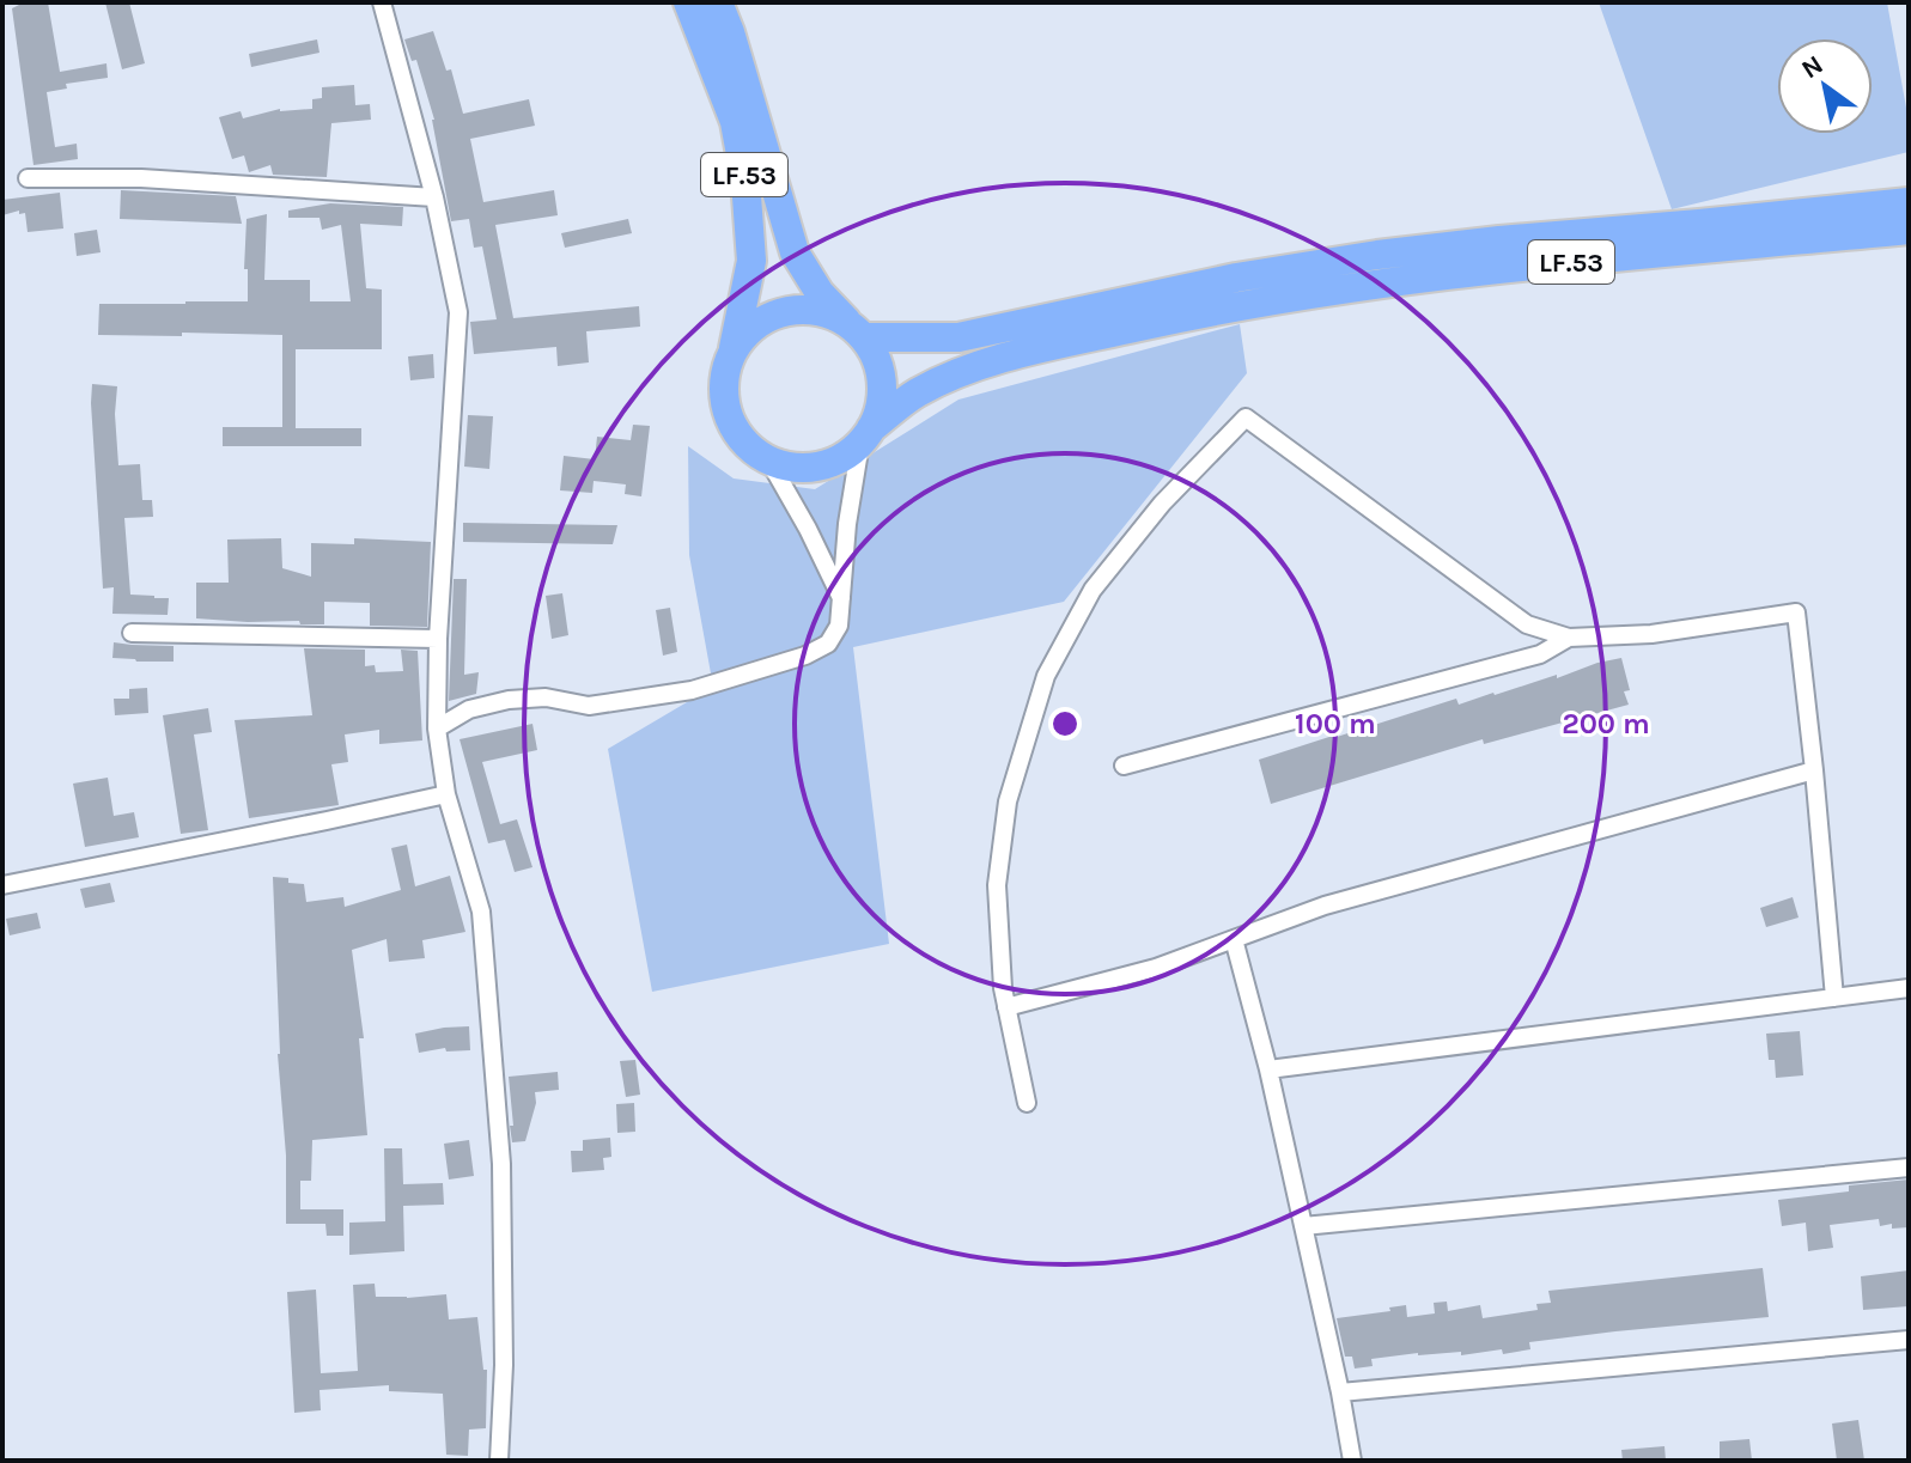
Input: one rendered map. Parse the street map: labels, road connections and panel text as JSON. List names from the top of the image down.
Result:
{
  "streets": {
    "highway": ["LF.53"]
  },
  "north": "top left",
  "rings": ["100 m", "200 m"]
}
